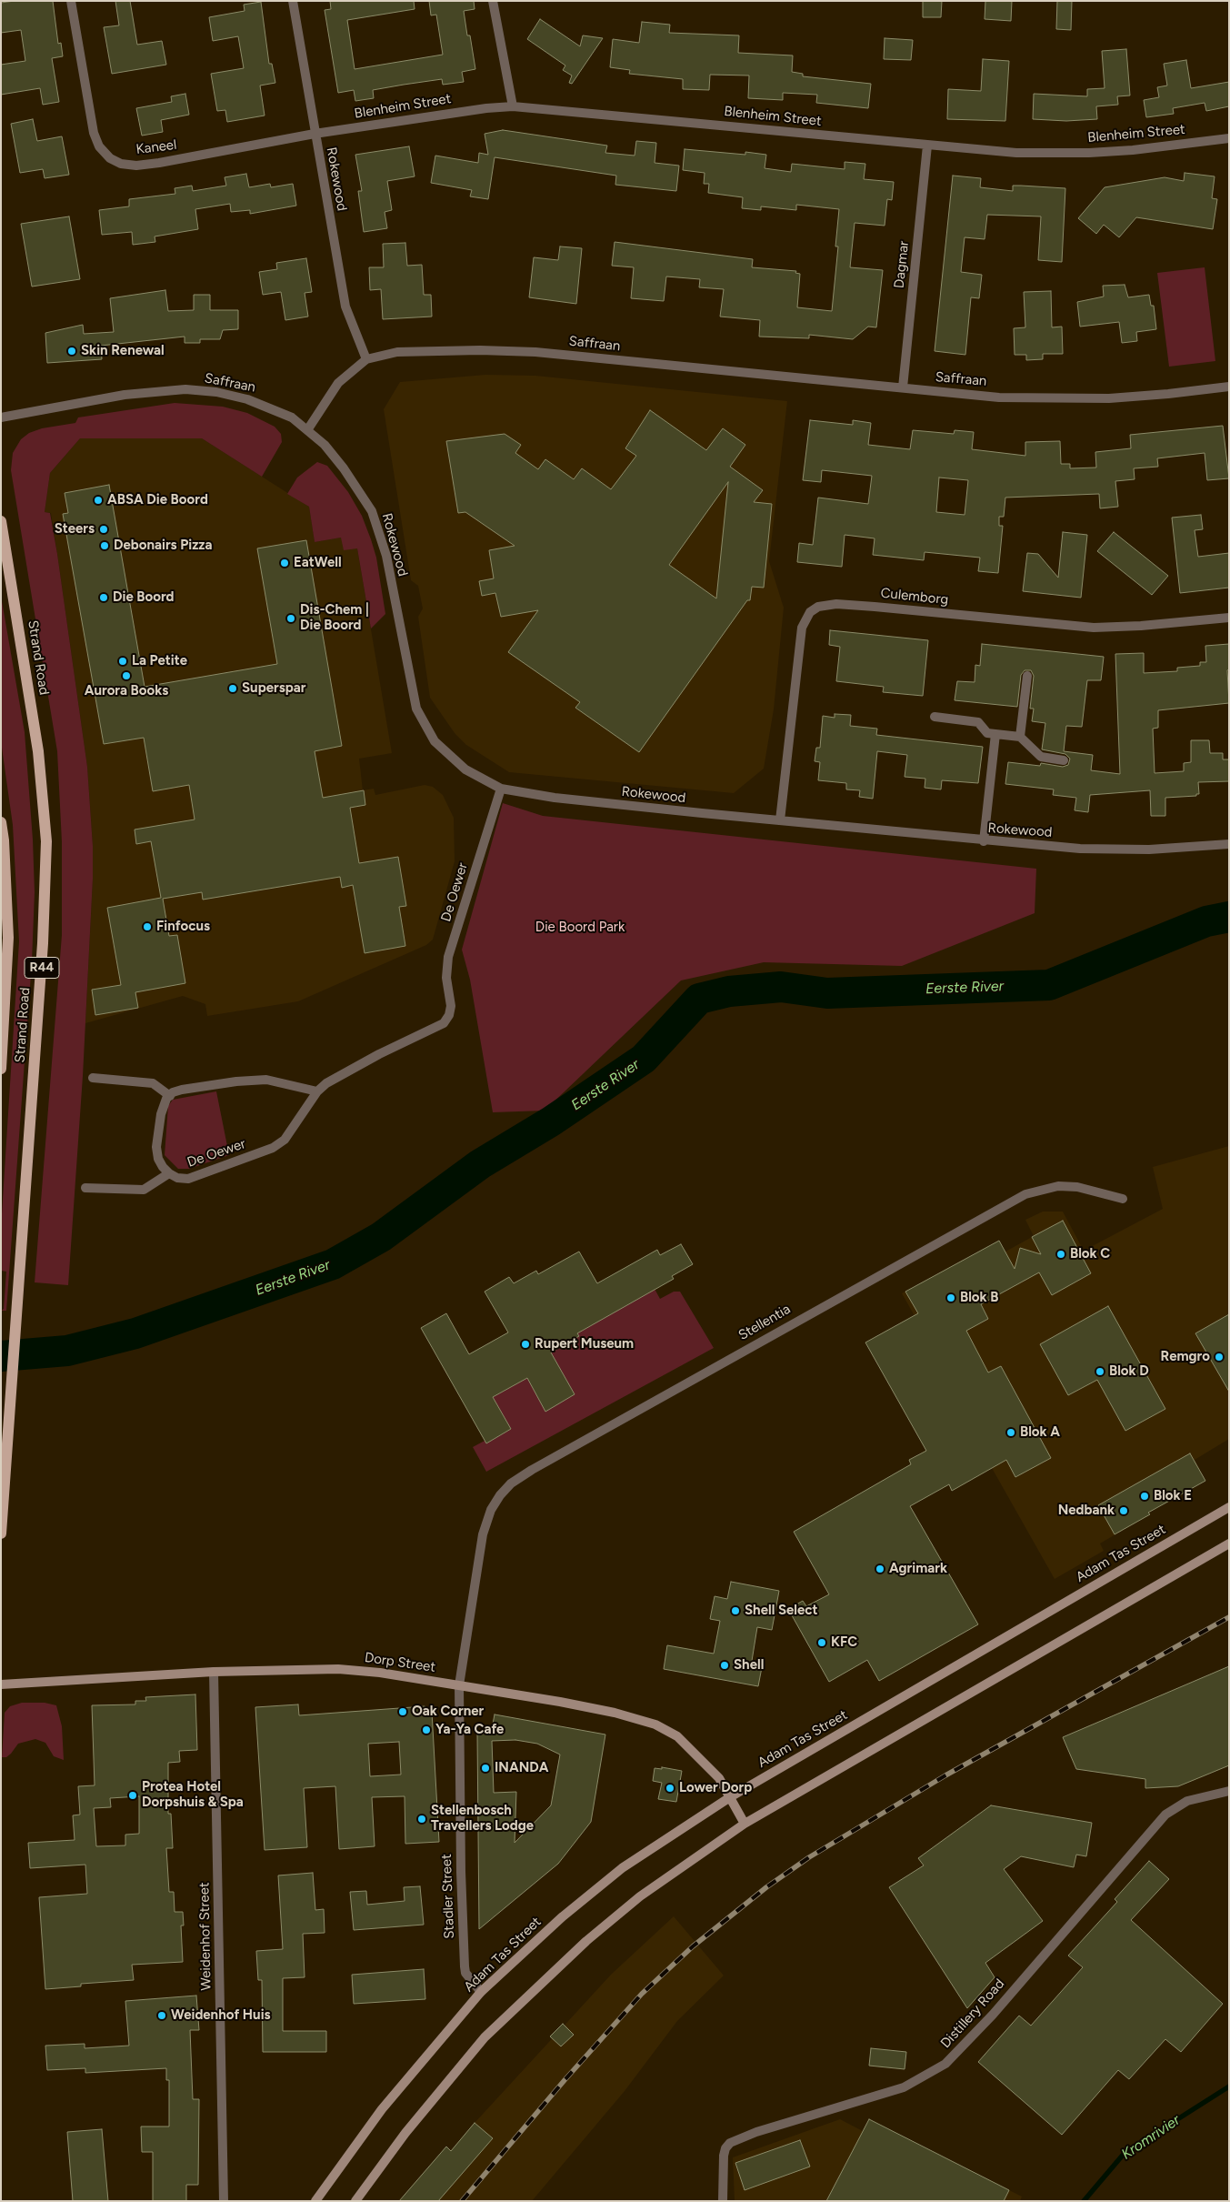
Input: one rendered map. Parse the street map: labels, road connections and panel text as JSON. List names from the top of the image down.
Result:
{
  "streets": {
    "main road": [
      "Strand Road",
      "R44",
      "Adam Tas Street",
      "Dorp Street"
    ],
    "street": [
      "Blenheim Street",
      "Kaneel",
      "Rokewood",
      "Dagmar",
      "Saffraan",
      "Culemborg",
      "De Oewer",
      "Stellentia",
      "Stadler Street",
      "Weidenhof Street",
      "Distillery Road"
    ]
  },
  "crossings": [
    ["Blenheim Street", "Kaneel"],
    ["Blenheim Street", "Rokewood"],
    ["Blenheim Street", "Dagmar"],
    ["Kaneel", "Rokewood"],
    ["Rokewood", "Saffraan"],
    ["Rokewood", "Culemborg"],
    ["Rokewood", "De Oewer"],
    ["Dagmar", "Saffraan"],
    ["Stellentia", "Dorp Street"],
    ["Stellentia", "Stadler Street"],
    ["Adam Tas Street", "Dorp Street"],
    ["Adam Tas Street", "Stadler Street"],
    ["Dorp Street", "Stadler Street"],
    ["Dorp Street", "Weidenhof Street"]
  ],
  "water": ["Eerste River", "Kromrivier"],
  "parks": ["Die Boord Park"],
  "places": [
    "Skin Renewal",
    "ABSA Die Boord",
    "Steers",
    "Debonairs Pizza",
    "EatWell",
    "Die Boord",
    "Dis-Chem | Die Boord",
    "La Petite",
    "Aurora Books",
    "Superspar",
    "Finfocus",
    "Blok C",
    "Blok B",
    "Rupert Museum",
    "Remgro",
    "Blok D",
    "Blok A",
    "Blok E",
    "Nedbank",
    "Agrimark",
    "Shell Select",
    "KFC",
    "Shell",
    "Oak Corner",
    "Ya-Ya Cafe",
    "INANDA",
    "Lower Dorp",
    "Protea Hotel Dorpshuis & Spa",
    "Stellenbosch Travellers Lodge",
    "Weidenhof Huis"
  ]
}
